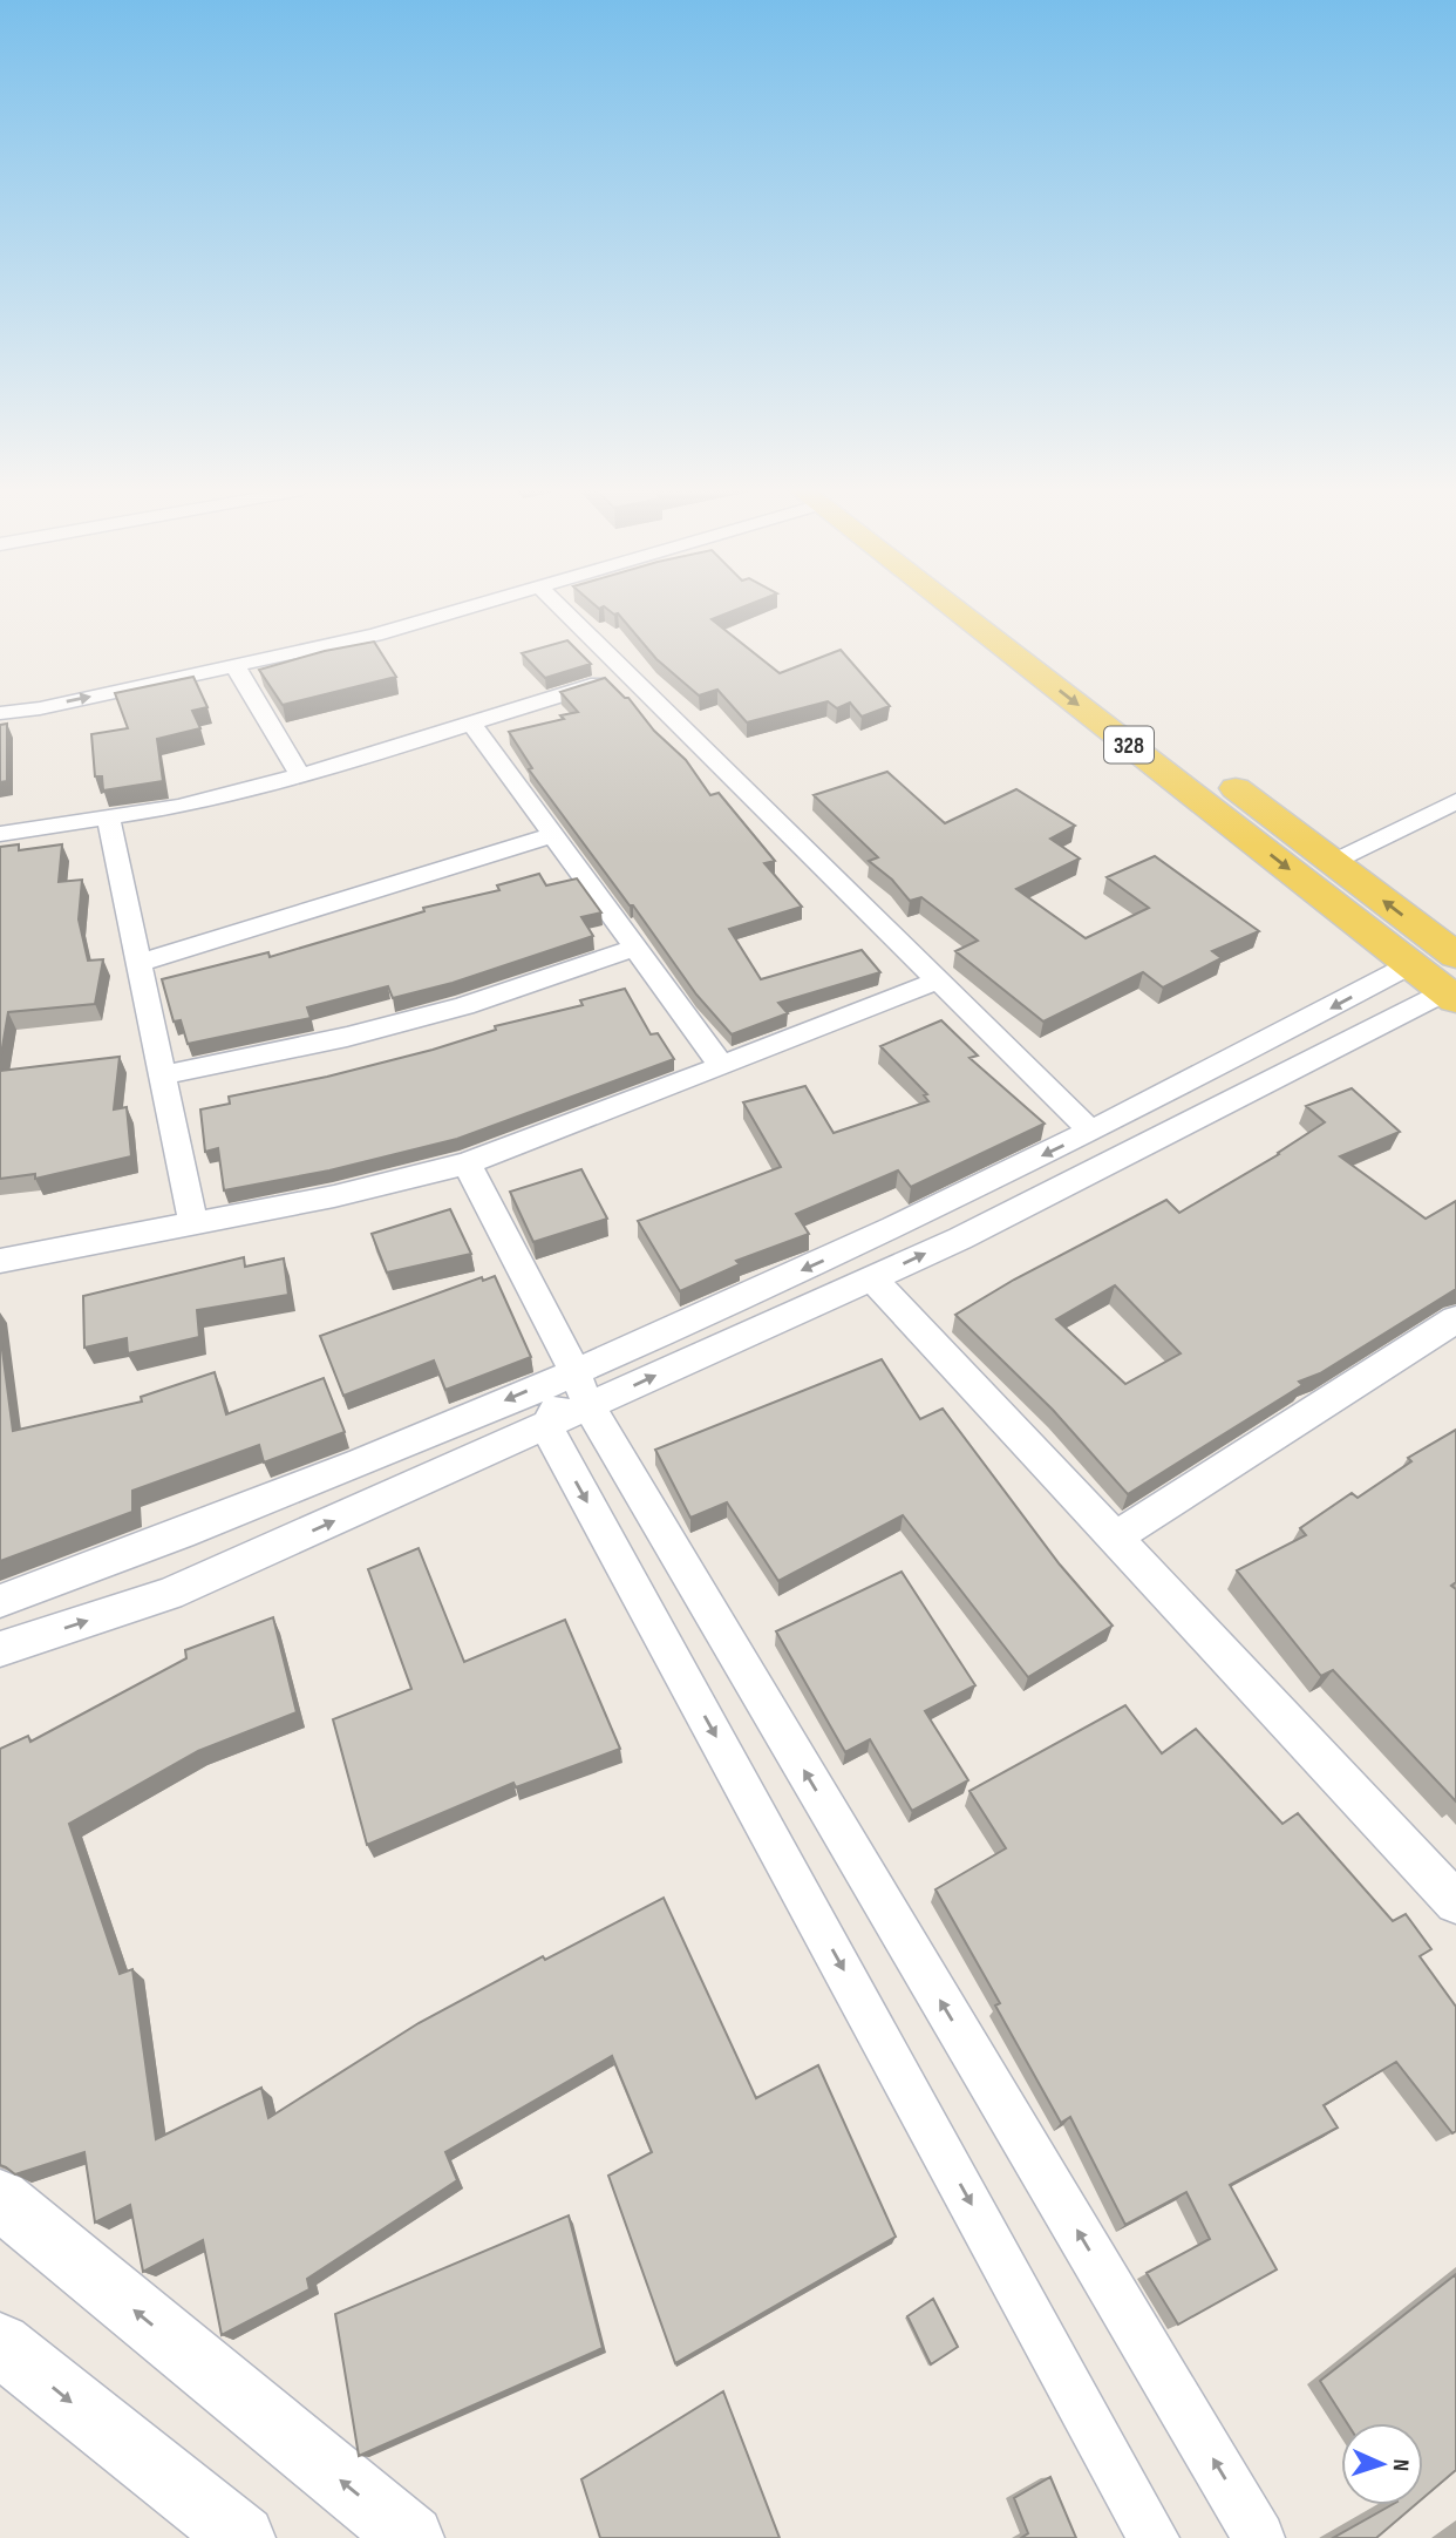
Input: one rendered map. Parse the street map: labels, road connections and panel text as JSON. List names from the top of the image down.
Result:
{
  "streets": {
    "main road": ["328"]
  },
  "north": "right"
}
